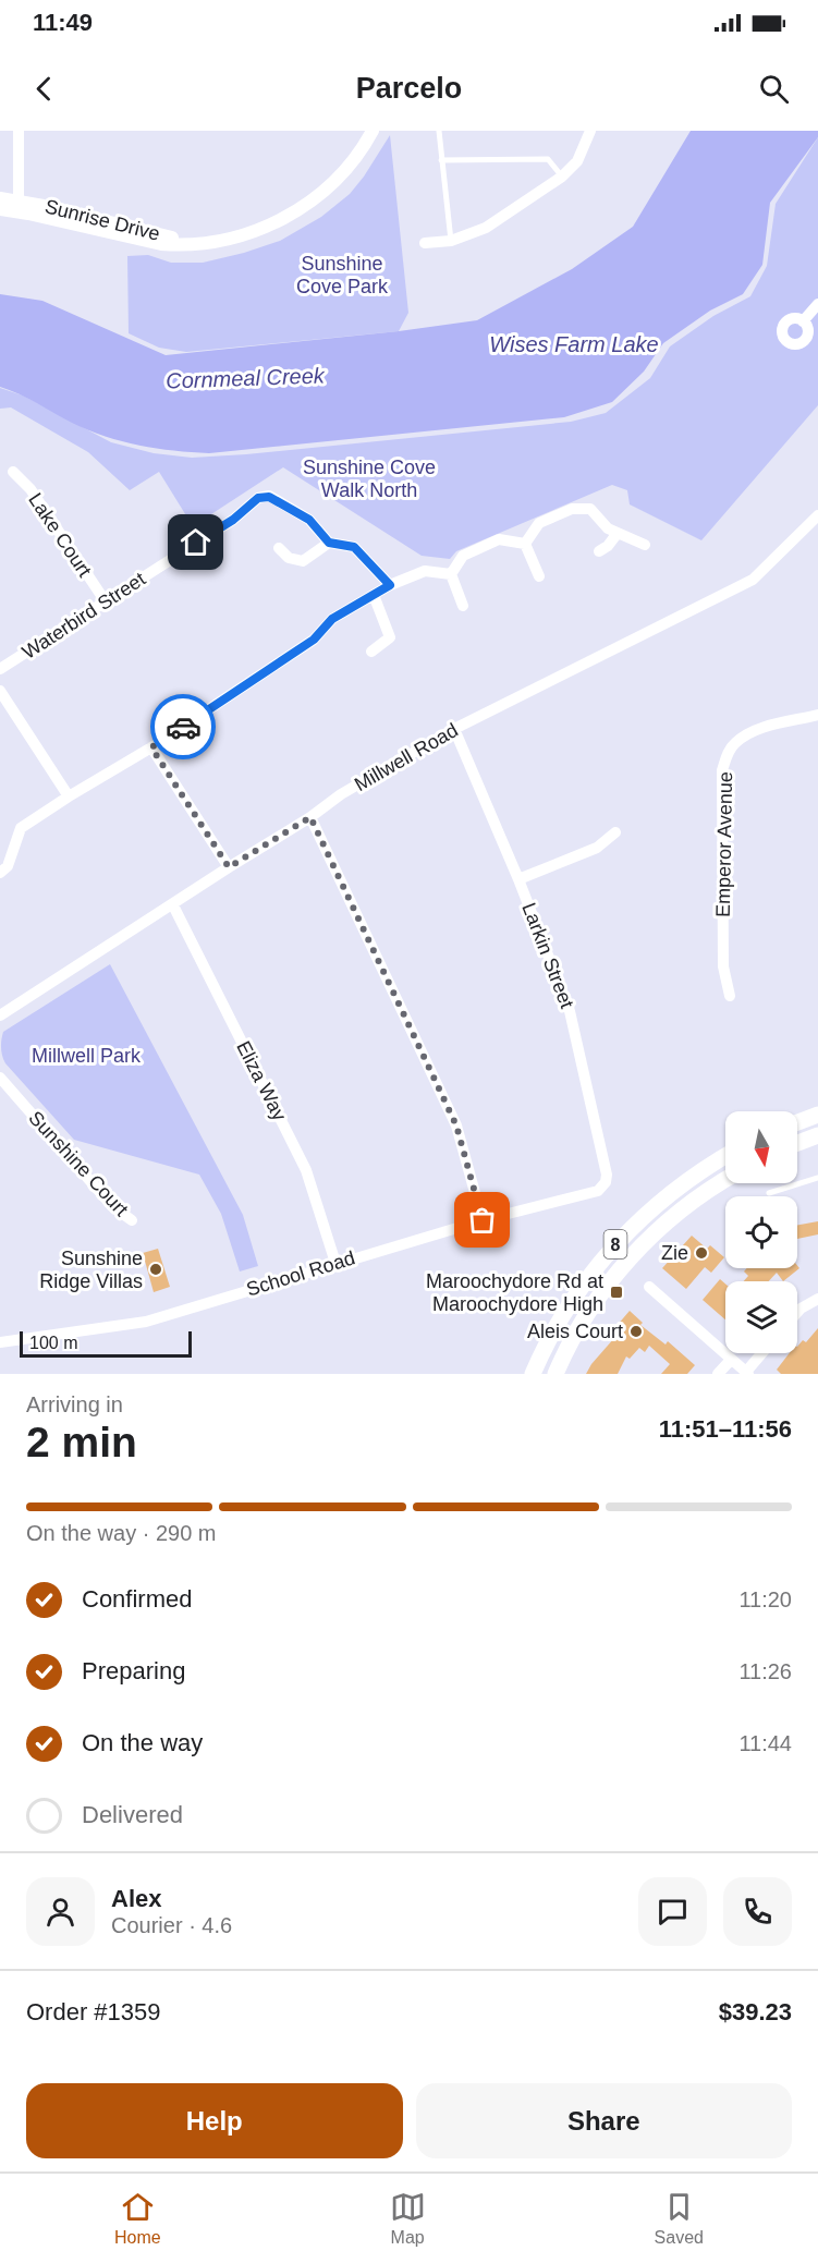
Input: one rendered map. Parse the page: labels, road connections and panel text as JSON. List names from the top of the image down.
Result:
{
  "streets": {
    "main road": ["8"],
    "street": [
      "Sunrise Drive",
      "Lake Court",
      "Waterbird Street",
      "Millwell Road",
      "Emperor Avenue",
      "Larkin Street",
      "Eliza Way",
      "Sunshine Court",
      "School Road"
    ]
  },
  "crossings": [
    ["Lake Court", "Waterbird Street"],
    ["Millwell Road", "Larkin Street"],
    ["Millwell Road", "Eliza Way"],
    ["Larkin Street", "School Road"],
    ["Eliza Way", "School Road"]
  ],
  "water": ["Wises Farm Lake", "Cornmeal Creek"],
  "parks": ["Sunshine Cove Park", "Sunshine Cove Walk North", "Millwell Park"],
  "places": {
    "other": ["Zie", "Sunshine Ridge Villas", "Aleis Court"],
    "transit": ["Maroochydore Rd at Maroochydore High"]
  },
  "scale_bar": "100 m",
  "north": "bottom",
  "page": {
    "status": "11:49",
    "header": "Parcelo",
    "scale": "100 m",
    "heading": ["2 min", "Arriving in", "11:51–11:56"],
    "panel": [
      "Alex",
      "Courier · 4.6",
      "Order #1359",
      "$39.23"
    ],
    "bar": "On the way · 290 m",
    "list": [
      ["Confirmed", "11:20"],
      ["Preparing", "11:26"],
      ["On the way", "11:44"],
      "Delivered"
    ],
    "buttons": ["Help", "Share"],
    "tabs": ["Home", "Map", "Saved"]
  }
}
